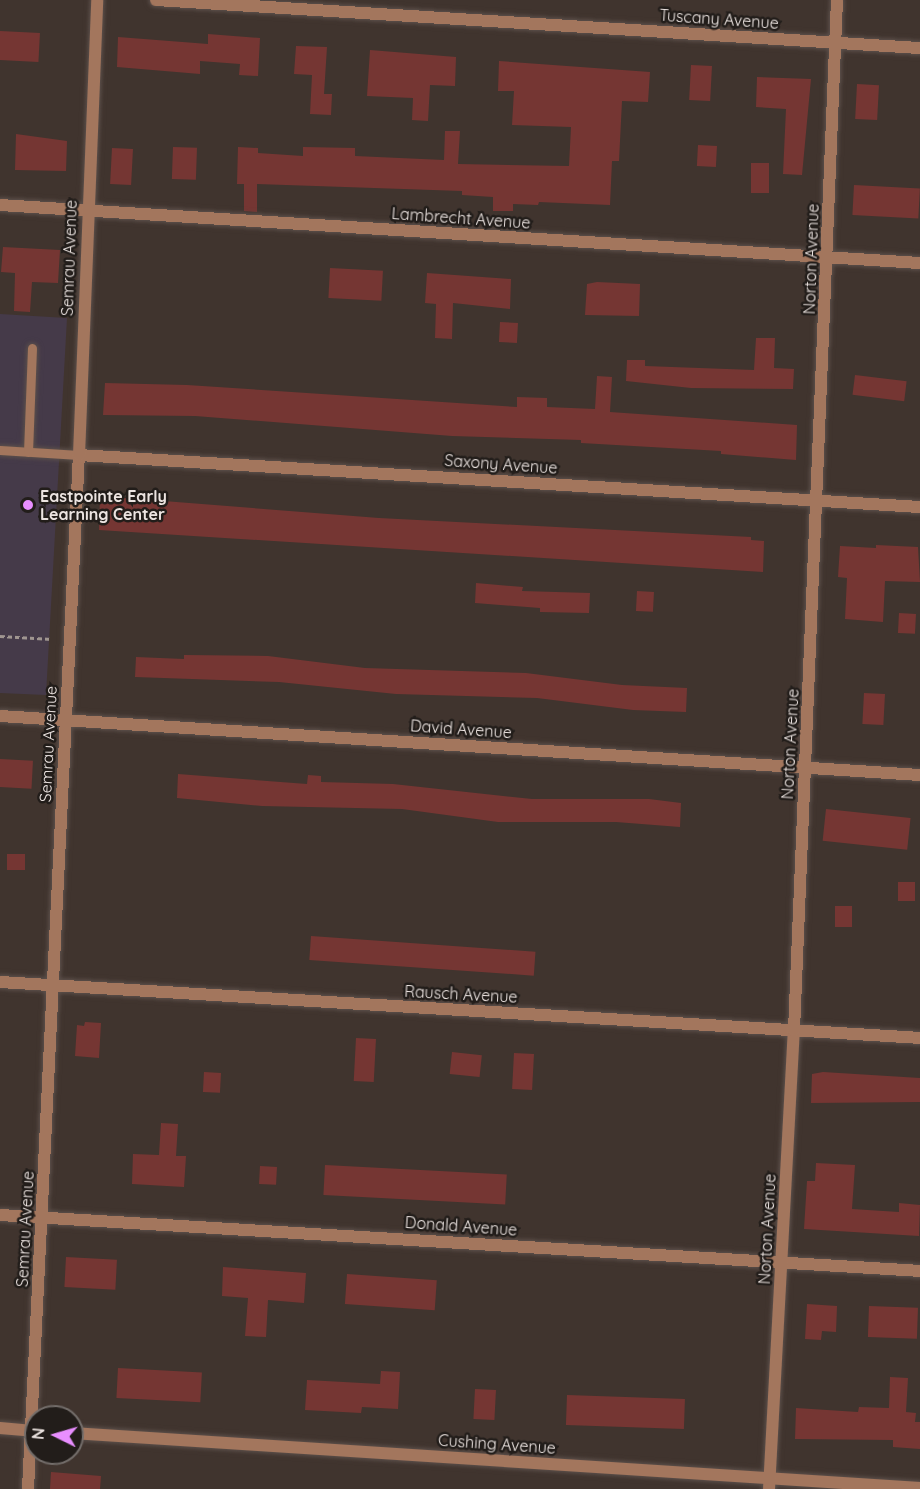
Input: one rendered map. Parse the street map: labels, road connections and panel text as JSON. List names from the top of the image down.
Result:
{
  "streets": {
    "street": [
      "Tuscany Avenue",
      "Lambrecht Avenue",
      "Semrau Avenue",
      "Norton Avenue",
      "Saxony Avenue",
      "David Avenue",
      "Rausch Avenue",
      "Donald Avenue",
      "Cushing Avenue"
    ]
  },
  "crossings": [
    ["Tuscany Avenue", "Norton Avenue"],
    ["Lambrecht Avenue", "Semrau Avenue"],
    ["Lambrecht Avenue", "Norton Avenue"],
    ["Semrau Avenue", "Saxony Avenue"],
    ["Semrau Avenue", "David Avenue"],
    ["Semrau Avenue", "Rausch Avenue"],
    ["Semrau Avenue", "Donald Avenue"],
    ["Norton Avenue", "Saxony Avenue"],
    ["Norton Avenue", "David Avenue"],
    ["Norton Avenue", "Rausch Avenue"],
    ["Norton Avenue", "Donald Avenue"],
    ["Norton Avenue", "Cushing Avenue"]
  ],
  "places": ["Eastpointe Early Learning Center"],
  "north": "left"
}
